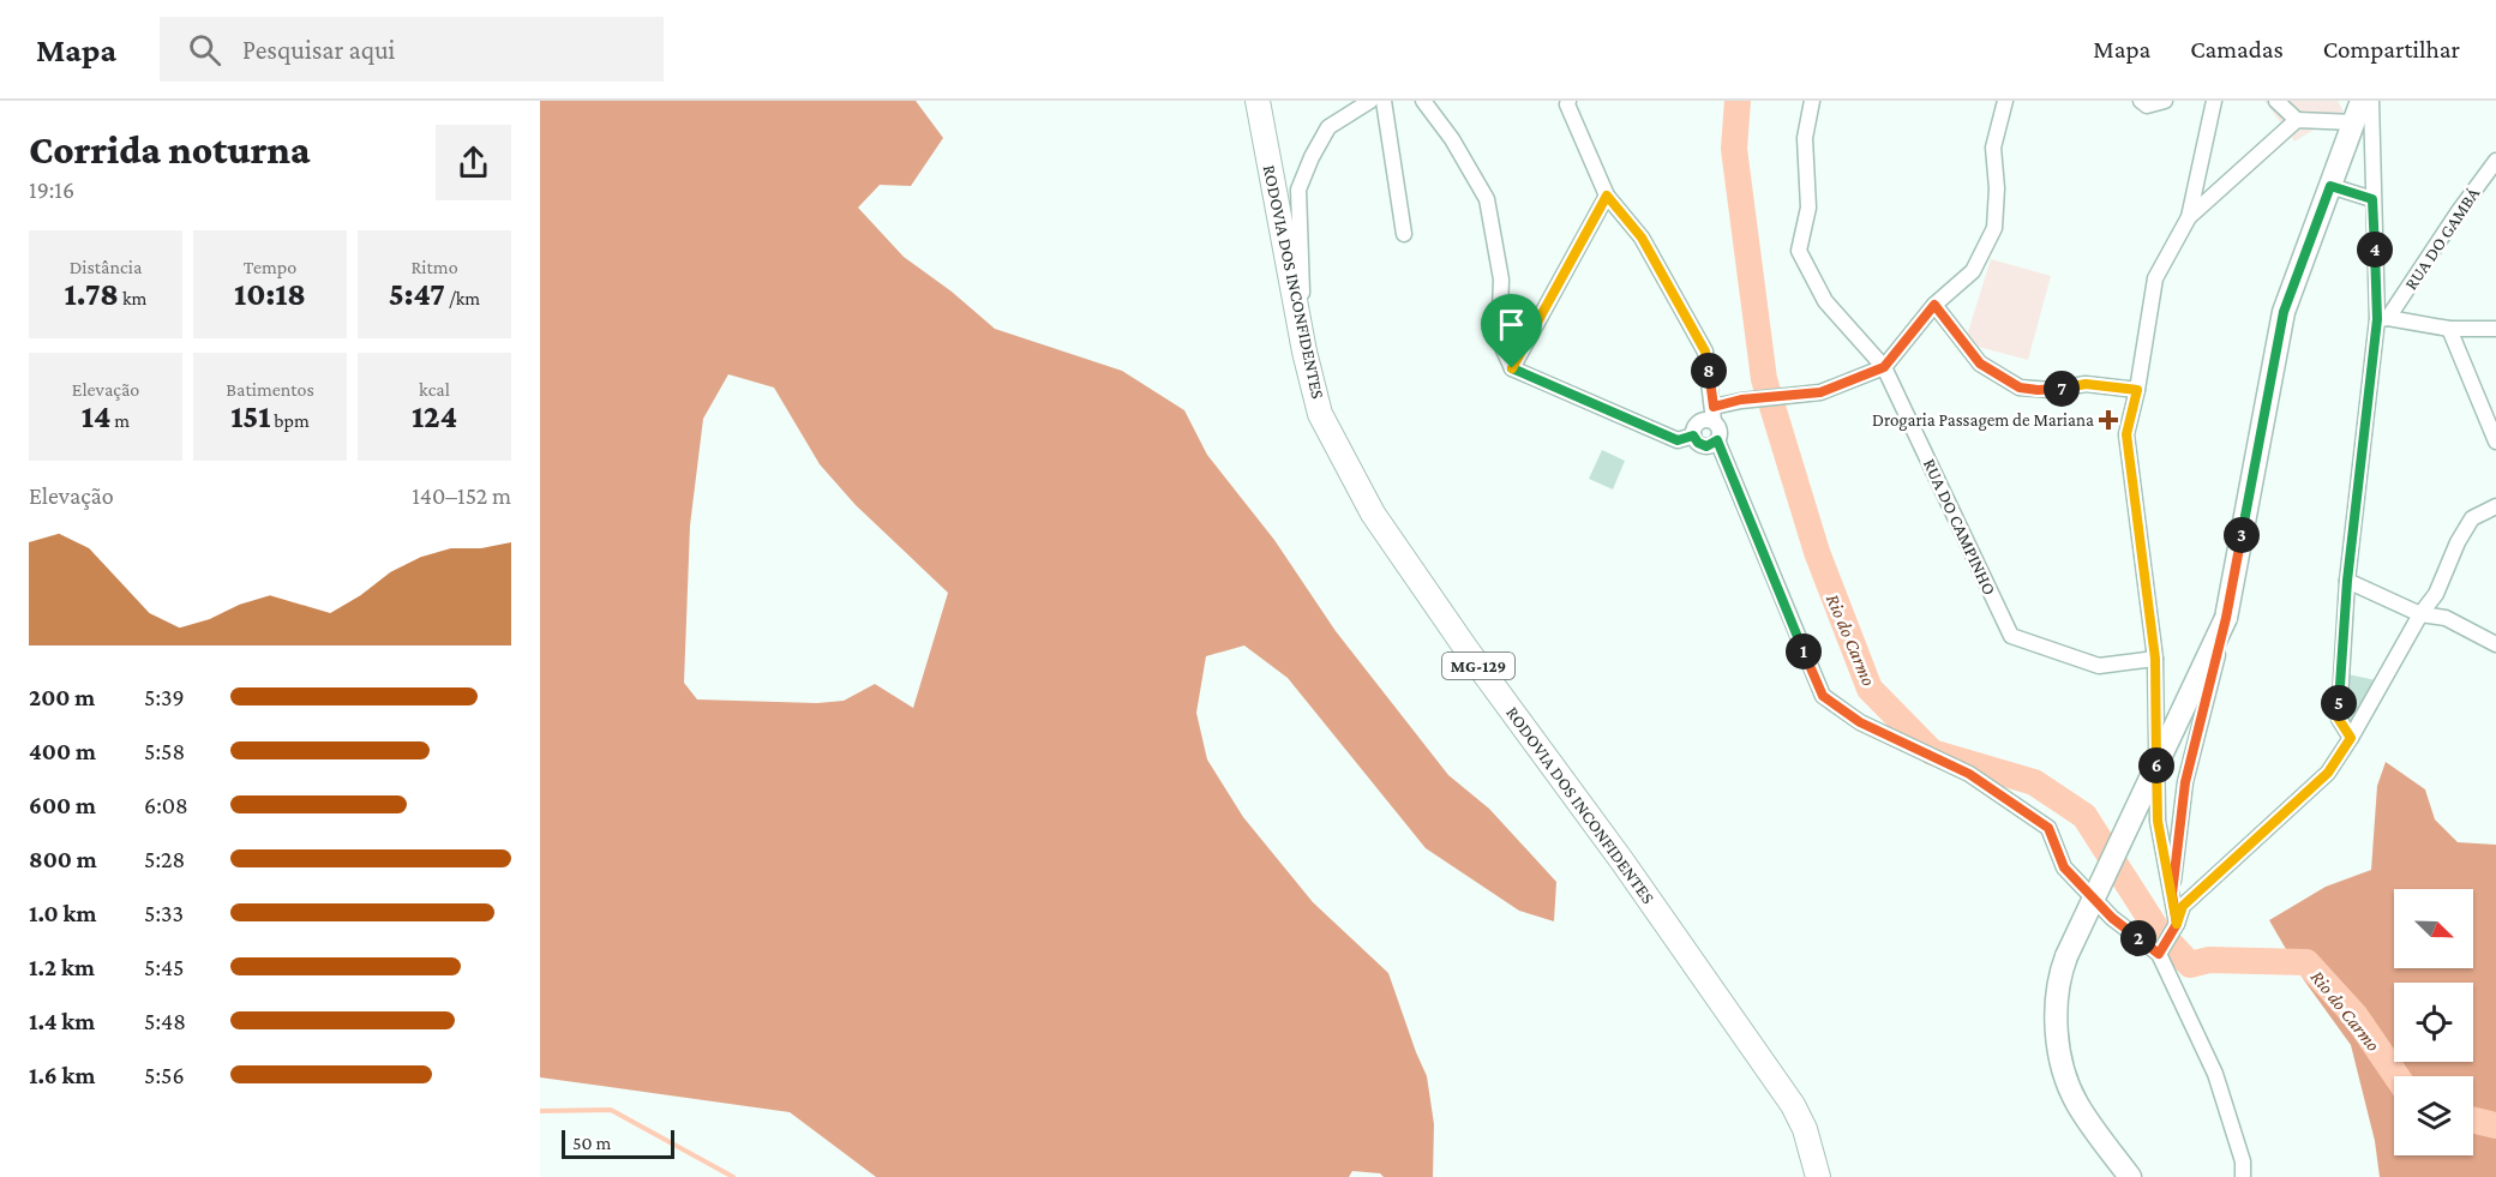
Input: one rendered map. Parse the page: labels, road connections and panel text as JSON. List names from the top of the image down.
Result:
{
  "streets": {
    "main road": ["RODOVIA DOS INCONFIDENTES", "MG-129"],
    "street": ["RUA DO GAMBÁ", "RUA DO CAMPINHO"]
  },
  "water": ["Rio do Carmo"],
  "places": {
    "health": ["Drogaria Passagem de Mariana"]
  },
  "scale_bar": "50 m",
  "north": "bottom right",
  "page": {
    "header": "Mapa",
    "search": "Pesquisar aqui",
    "nav": ["Mapa", "Camadas", "Compartilhar"],
    "heading": ["Corrida noturna", "19:16"],
    "stats": [
      ["Distância", "1.78 km"],
      ["Tempo", "10:18"],
      ["Ritmo", "5:47 /km"],
      ["Elevação", "14 m"],
      ["Batimentos", "151 bpm"],
      ["kcal", "124"]
    ],
    "pins": [
      "4",
      "8",
      "7",
      "3",
      "1",
      "5",
      "6",
      "2"
    ],
    "chart": ["Elevação", "140–152 m"],
    "list": [
      {
        "name": "200 m",
        "note": "5:39"
      },
      {
        "name": "400 m",
        "note": "5:58"
      },
      {
        "name": "600 m",
        "note": "6:08"
      },
      {
        "name": "800 m",
        "note": "5:28"
      },
      {
        "name": "1.0 km",
        "note": "5:33"
      },
      {
        "name": "1.2 km",
        "note": "5:45"
      },
      {
        "name": "1.4 km",
        "note": "5:48"
      },
      {
        "name": "1.6 km",
        "note": "5:56"
      }
    ],
    "scale": "50 m"
  }
}
